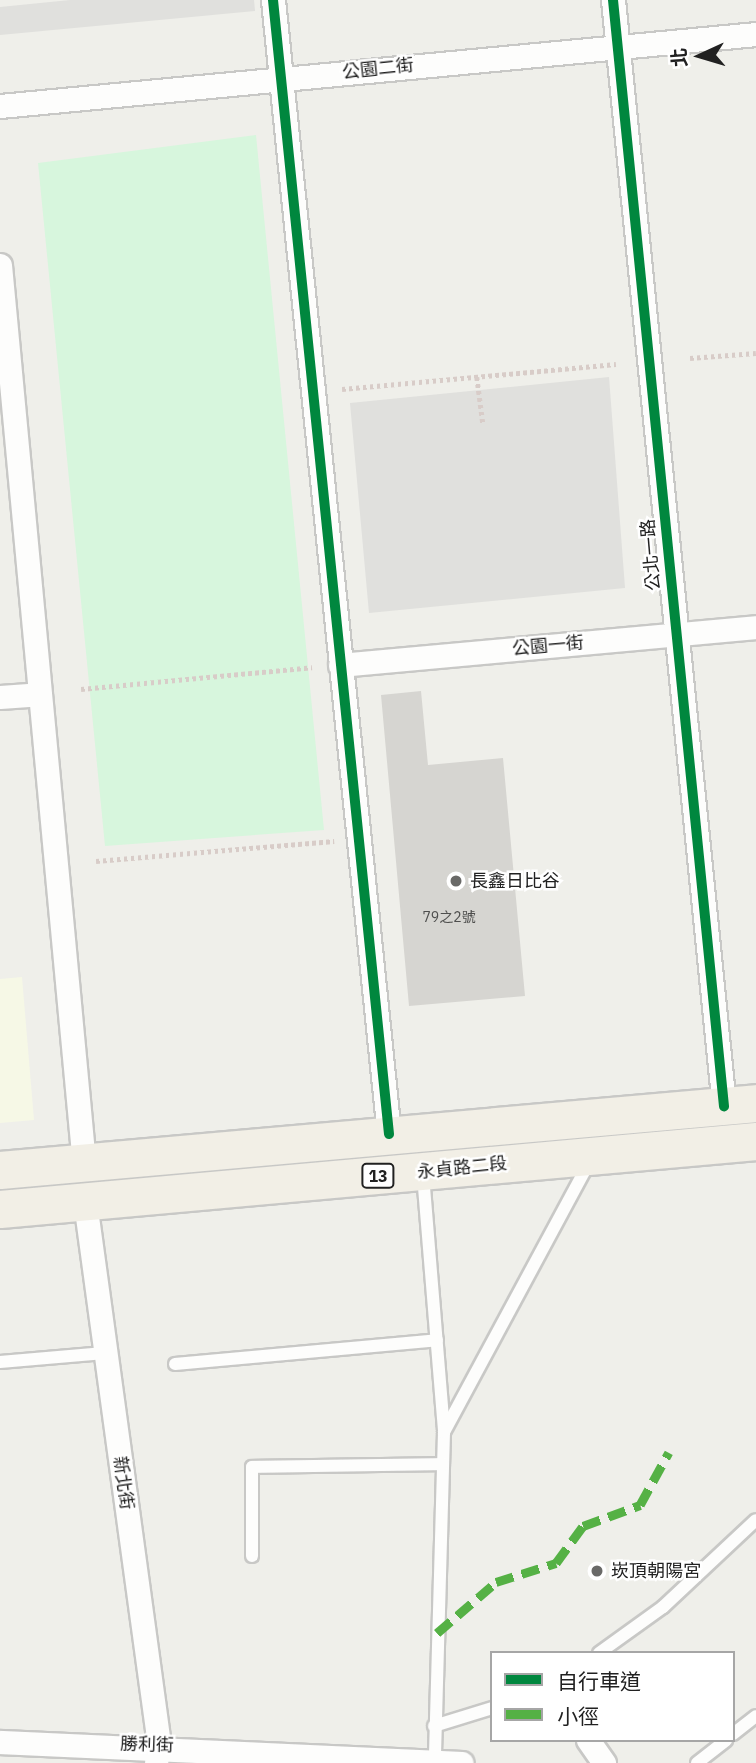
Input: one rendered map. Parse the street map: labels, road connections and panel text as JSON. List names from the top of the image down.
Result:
{
  "streets": {
    "main road": ["永貞路二段", "13"],
    "street": [
      "公園二街",
      "公北一路",
      "公園一街",
      "新北街",
      "勝利街"
    ]
  },
  "crossings": [
    ["公園二街", "公北一路"],
    ["公北一路", "公園一街"],
    ["永貞路二段", "新北街"],
    ["新北街", "勝利街"]
  ],
  "places": ["長鑫日比谷", "崁頂朝陽宮"],
  "house_numbers": ["79之2號"],
  "legend": ["自行車道", "小徑"],
  "north": "left"
}
